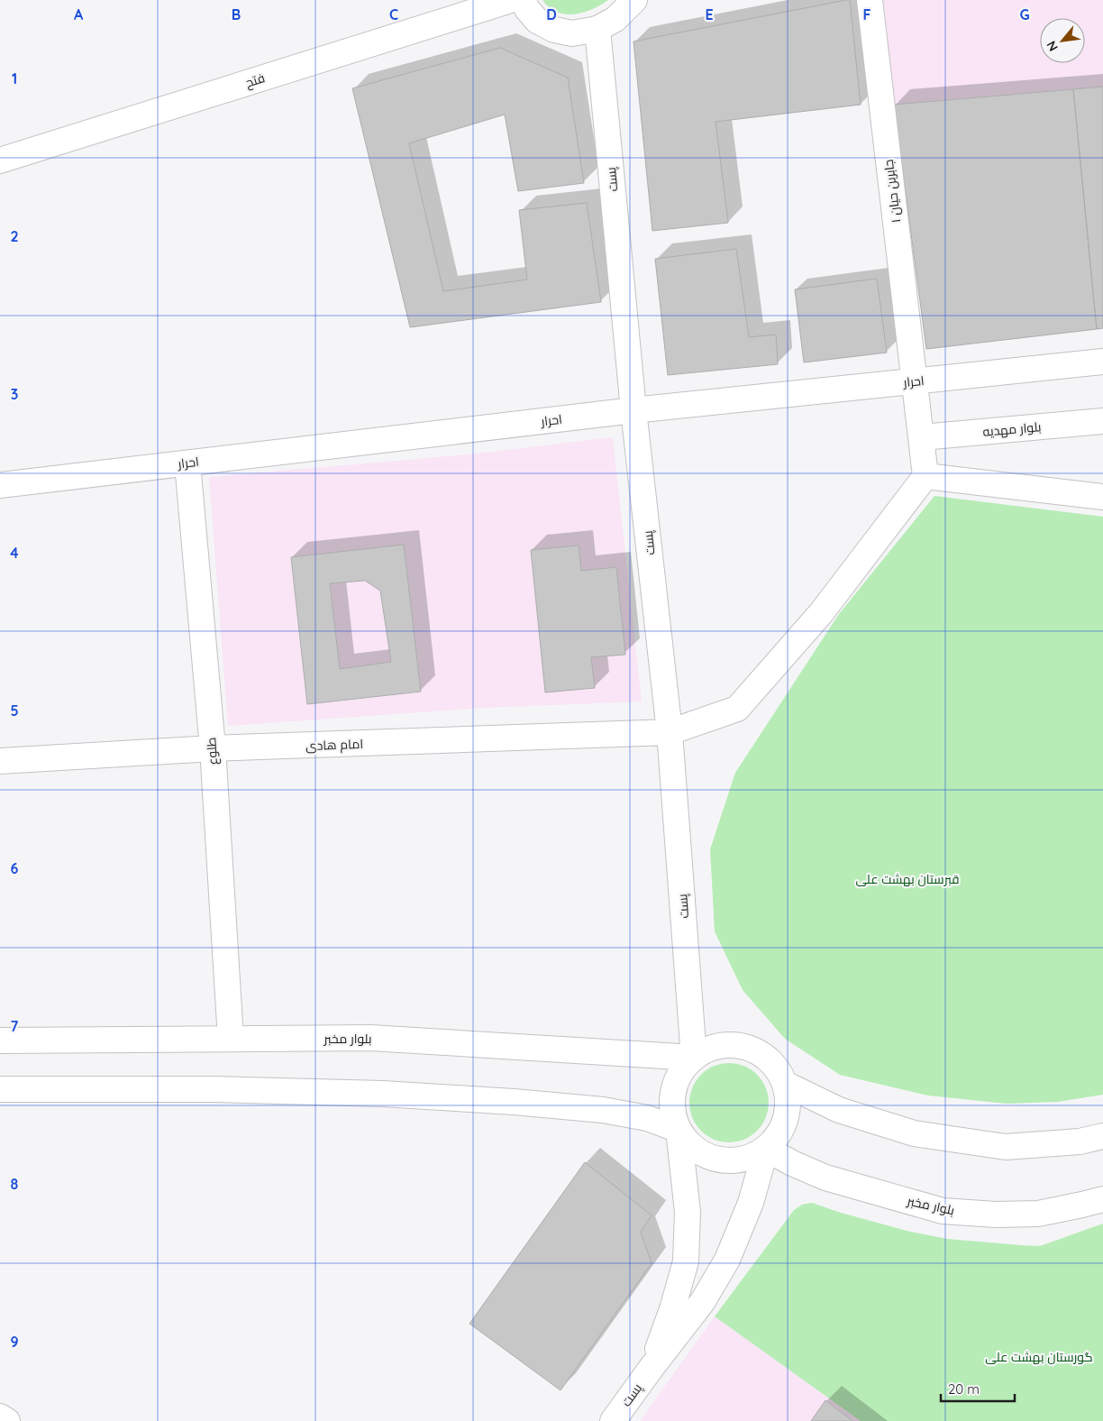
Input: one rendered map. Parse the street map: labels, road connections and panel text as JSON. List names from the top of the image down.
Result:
{
  "streets": {
    "street": [
      "فتح",
      "پست",
      "جابربن حیان ۱",
      "احرار",
      "بلوار مهدیه",
      "امام هادی",
      "طلوع",
      "بلوار مخبر"
    ]
  },
  "crossings": [
    ["پست", "احرار"],
    ["پست", "امام هادی"],
    ["پست", "بلوار مخبر"],
    ["جابربن حیان ۱", "احرار"],
    ["جابربن حیان ۱", "بلوار مهدیه"],
    ["جابربن حیان ۱", "امام هادی"],
    ["احرار", "طلوع"],
    ["امام هادی", "طلوع"],
    ["طلوع", "بلوار مخبر"]
  ],
  "parks": ["قبرستان بهشت علی", "گورستان بهشت علی"],
  "scale_bar": "20 m",
  "north": "bottom left",
  "grid": {
    "columns": [
      "A",
      "B",
      "C",
      "D",
      "E",
      "F",
      "G"
    ],
    "rows": [
      "1",
      "2",
      "3",
      "4",
      "5",
      "6",
      "7",
      "8",
      "9"
    ]
  }
}
